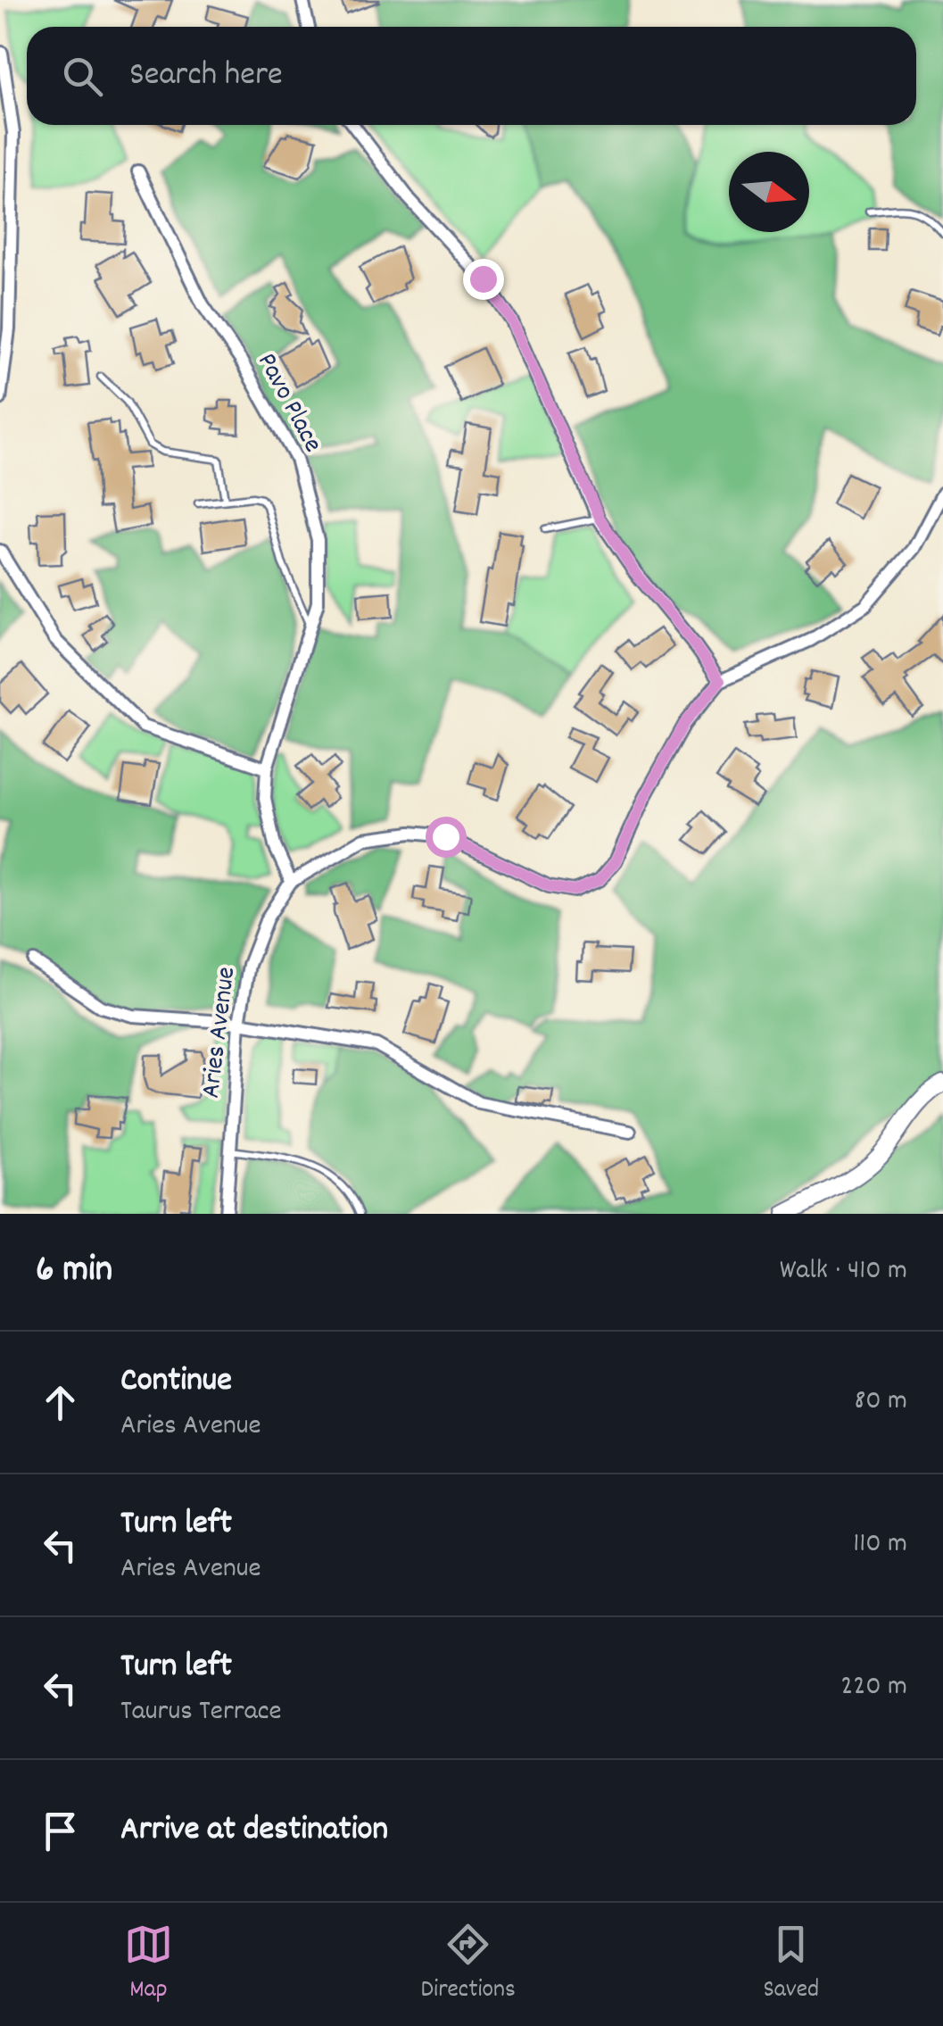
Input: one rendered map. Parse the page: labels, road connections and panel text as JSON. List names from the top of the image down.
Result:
{
  "streets": {
    "street": ["Pavo Place", "Aries Avenue"]
  },
  "crossings": [
    ["Pavo Place", "Aries Avenue"]
  ],
  "north": "right",
  "page": {
    "search": "Search here",
    "heading": ["6 min", "Walk · 410 m"],
    "list": [
      ["Continue", "Aries Avenue", "80 m"],
      ["Turn left", "Aries Avenue", "110 m"],
      ["Turn left", "Taurus Terrace", "220 m"],
      "Arrive at destination"
    ],
    "nav": ["Map", "Directions", "Saved"]
  }
}
